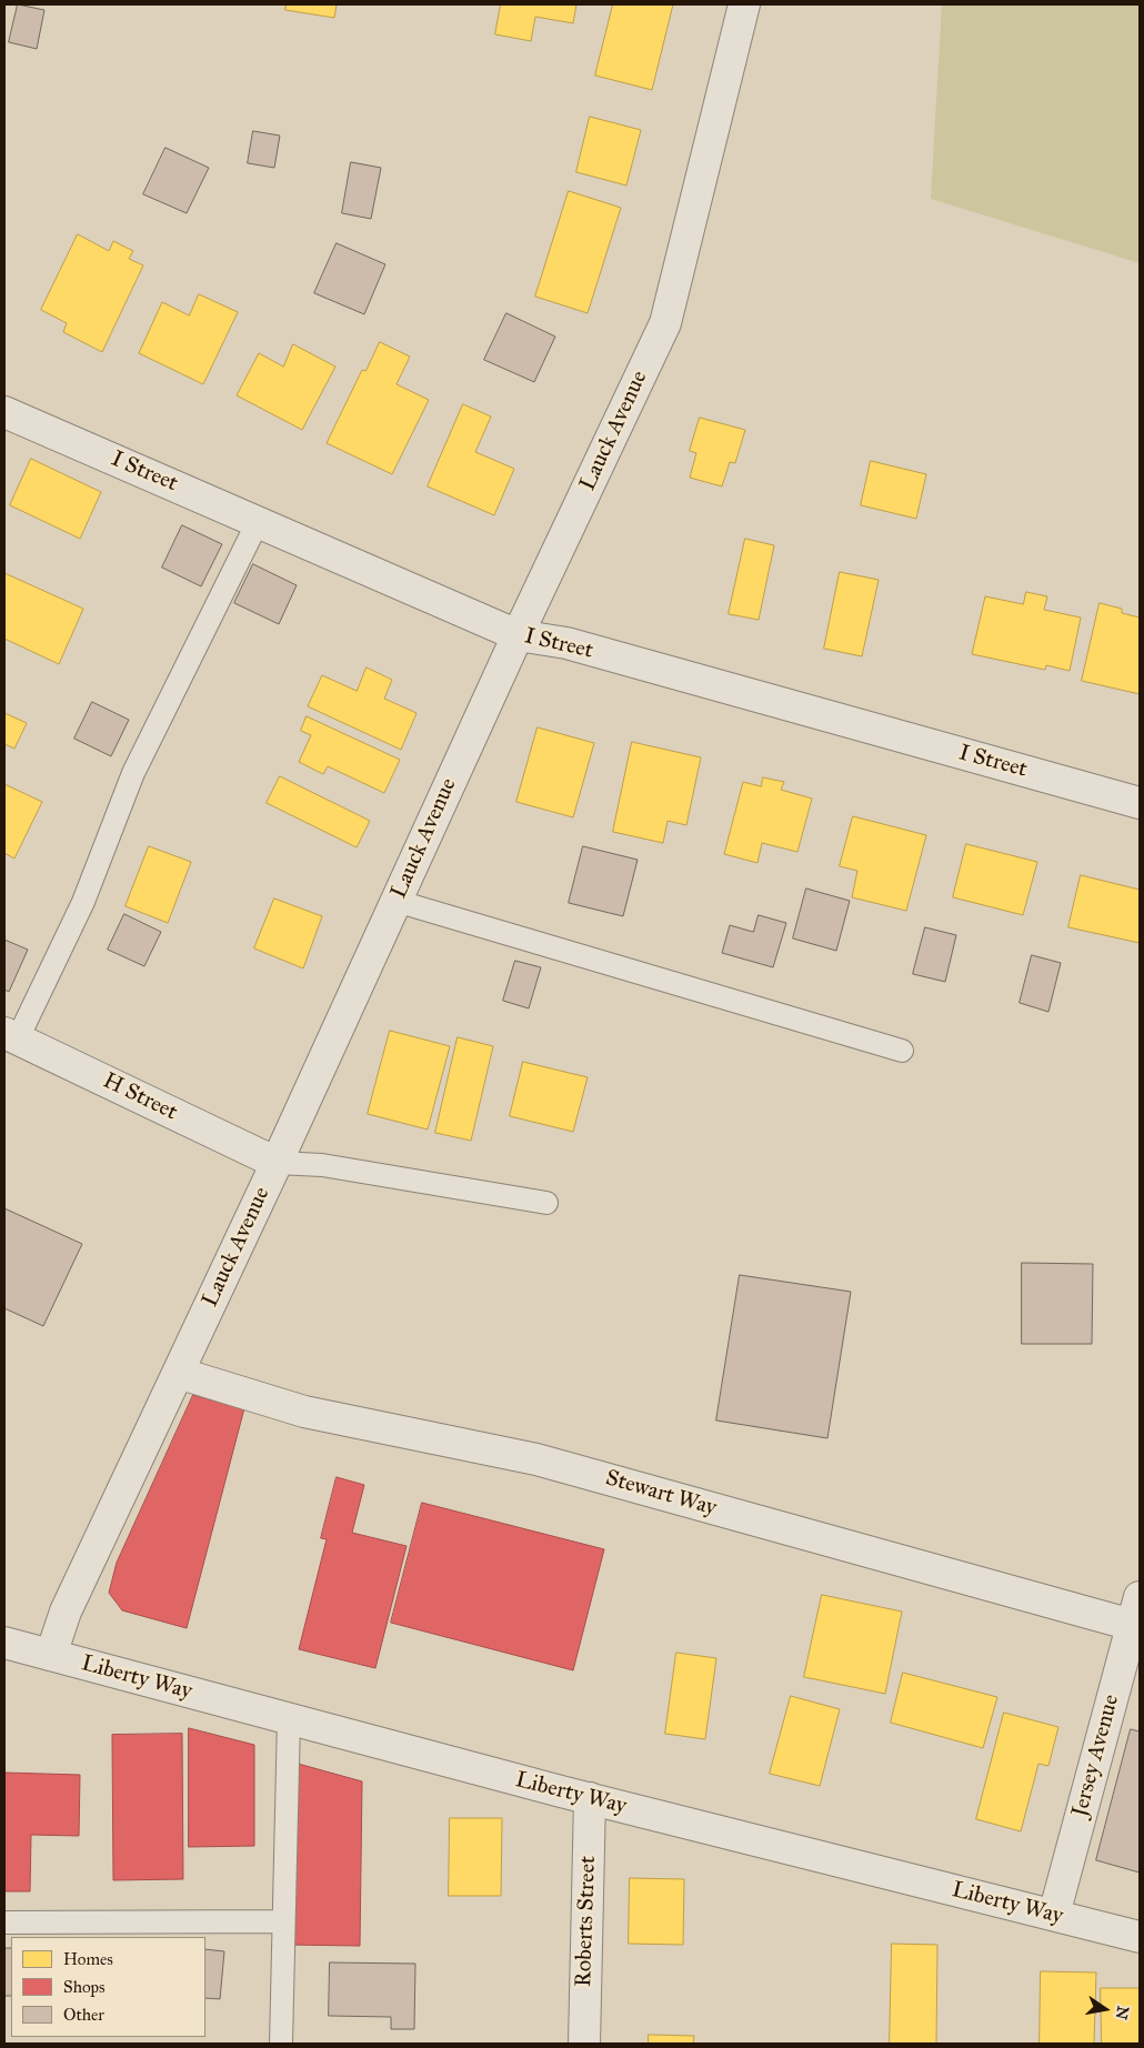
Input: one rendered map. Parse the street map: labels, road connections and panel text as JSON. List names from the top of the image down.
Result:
{
  "streets": {
    "street": [
      "Lauck Avenue",
      "I Street",
      "H Street",
      "Stewart Way",
      "Liberty Way",
      "Jersey Avenue",
      "Roberts Street"
    ]
  },
  "crossings": [
    ["Lauck Avenue", "I Street"],
    ["Lauck Avenue", "H Street"],
    ["Lauck Avenue", "Stewart Way"],
    ["Lauck Avenue", "Liberty Way"],
    ["Stewart Way", "Jersey Avenue"],
    ["Liberty Way", "Jersey Avenue"],
    ["Liberty Way", "Roberts Street"]
  ],
  "legend": ["Homes", "Shops", "Other"],
  "north": "right"
}
